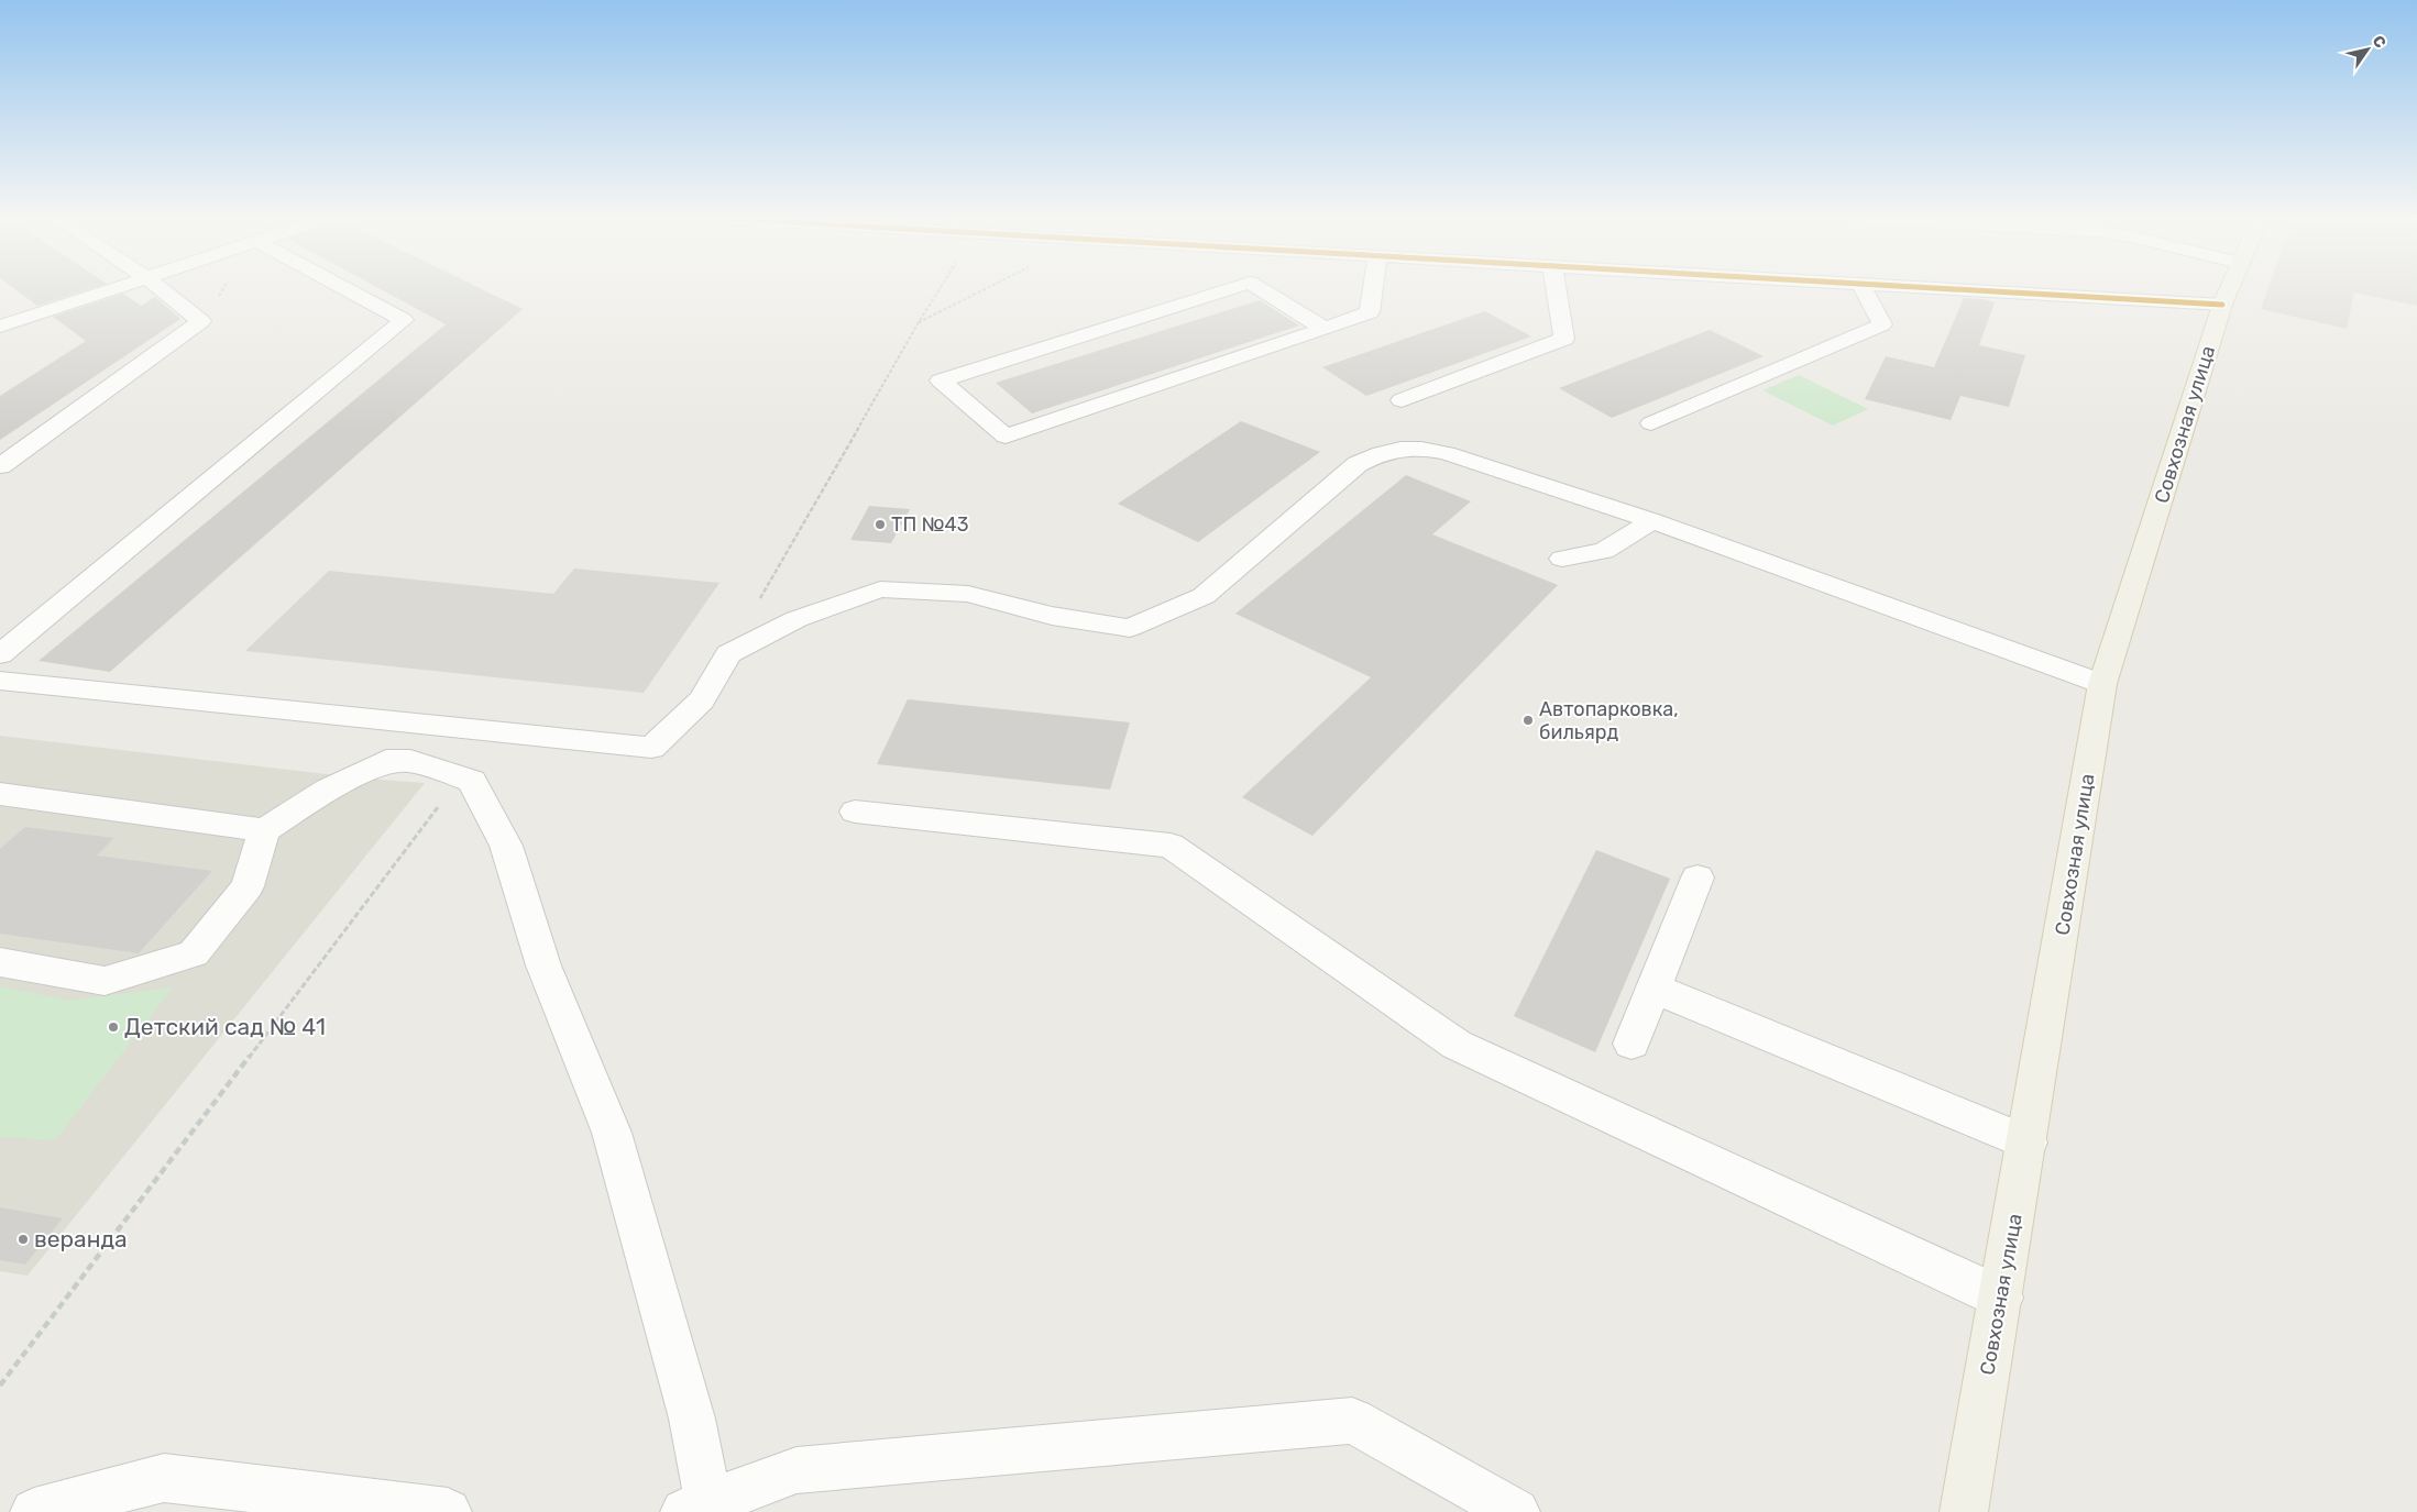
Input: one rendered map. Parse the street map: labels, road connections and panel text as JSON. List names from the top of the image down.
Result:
{
  "streets": {
    "main road": ["Совхозная улица"]
  },
  "places": [
    "ТП №43",
    "Автопарковка, бильярд",
    "Детский сад № 41",
    "веранда"
  ],
  "north": "top right"
}
